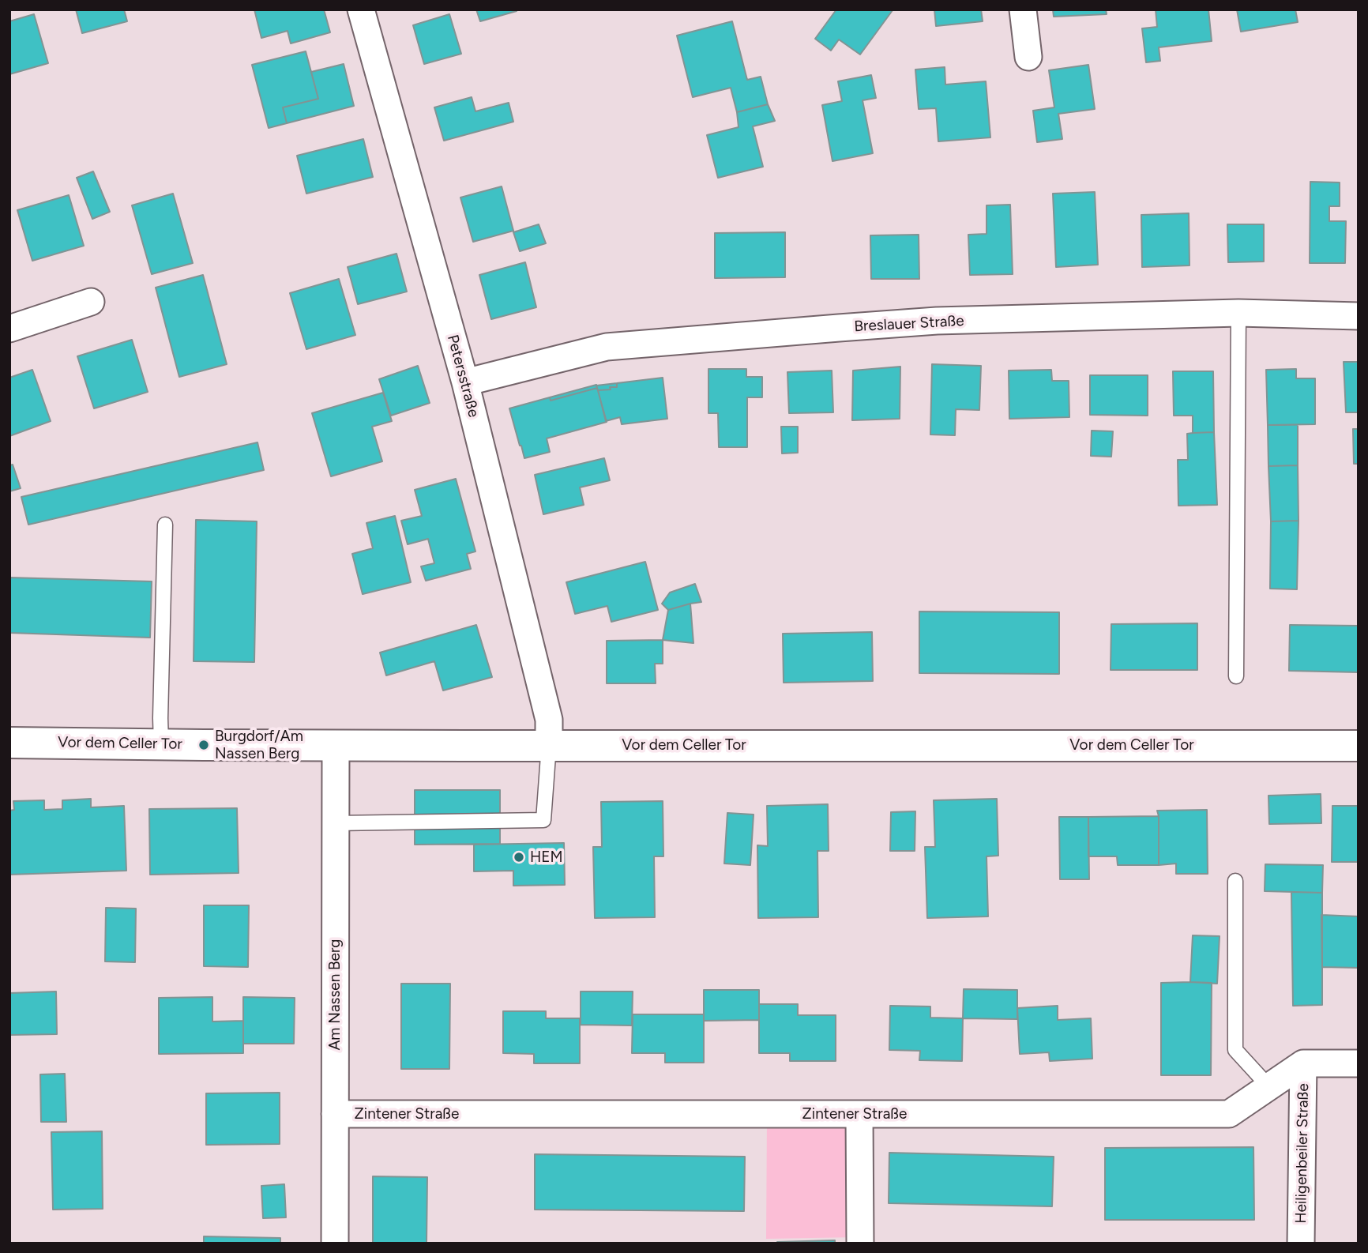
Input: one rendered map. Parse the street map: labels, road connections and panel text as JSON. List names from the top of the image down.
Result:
{
  "streets": {
    "street": [
      "Breslauer Straße",
      "Petersstraße",
      "Vor dem Celler Tor",
      "Am Nassen Berg",
      "Zintener Straße",
      "Heiligenbeiler Straße"
    ]
  },
  "crossings": [
    ["Breslauer Straße", "Petersstraße"],
    ["Petersstraße", "Vor dem Celler Tor"],
    ["Vor dem Celler Tor", "Am Nassen Berg"],
    ["Am Nassen Berg", "Zintener Straße"],
    ["Zintener Straße", "Heiligenbeiler Straße"]
  ],
  "places": ["Burgdorf/Am Nassen Berg", "HEM"]
}
